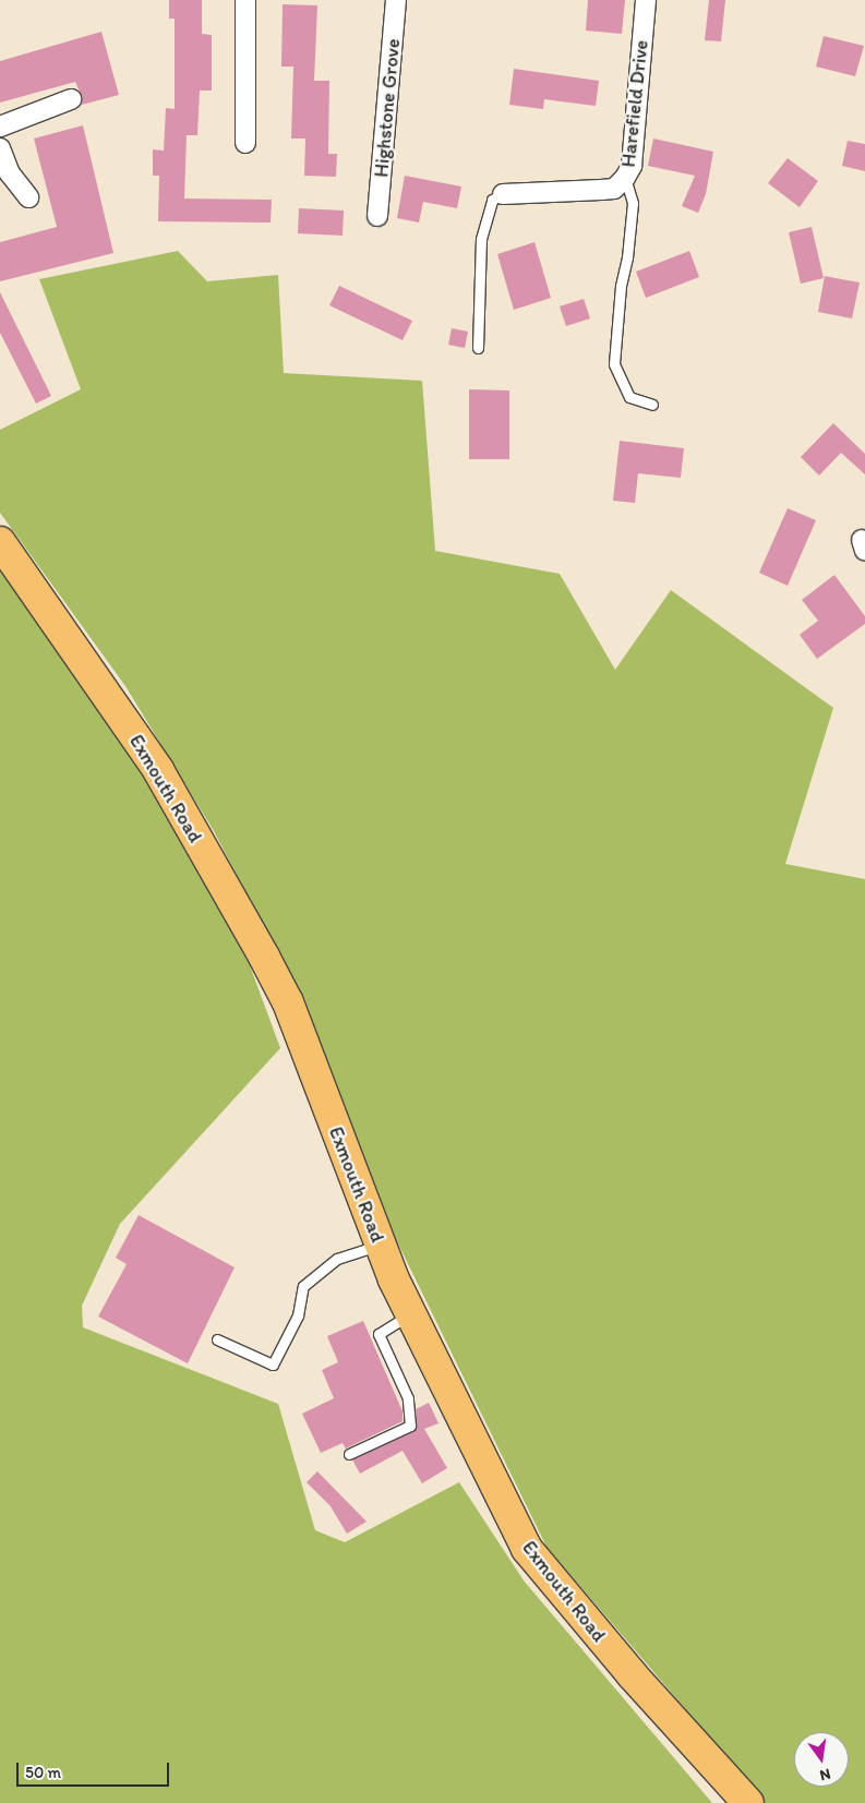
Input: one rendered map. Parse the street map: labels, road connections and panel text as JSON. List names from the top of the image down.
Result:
{
  "streets": {
    "highway": ["Exmouth Road"],
    "street": ["Harefield Drive", "Highstone Grove"]
  },
  "scale_bar": "50 m",
  "north": "bottom"
}
